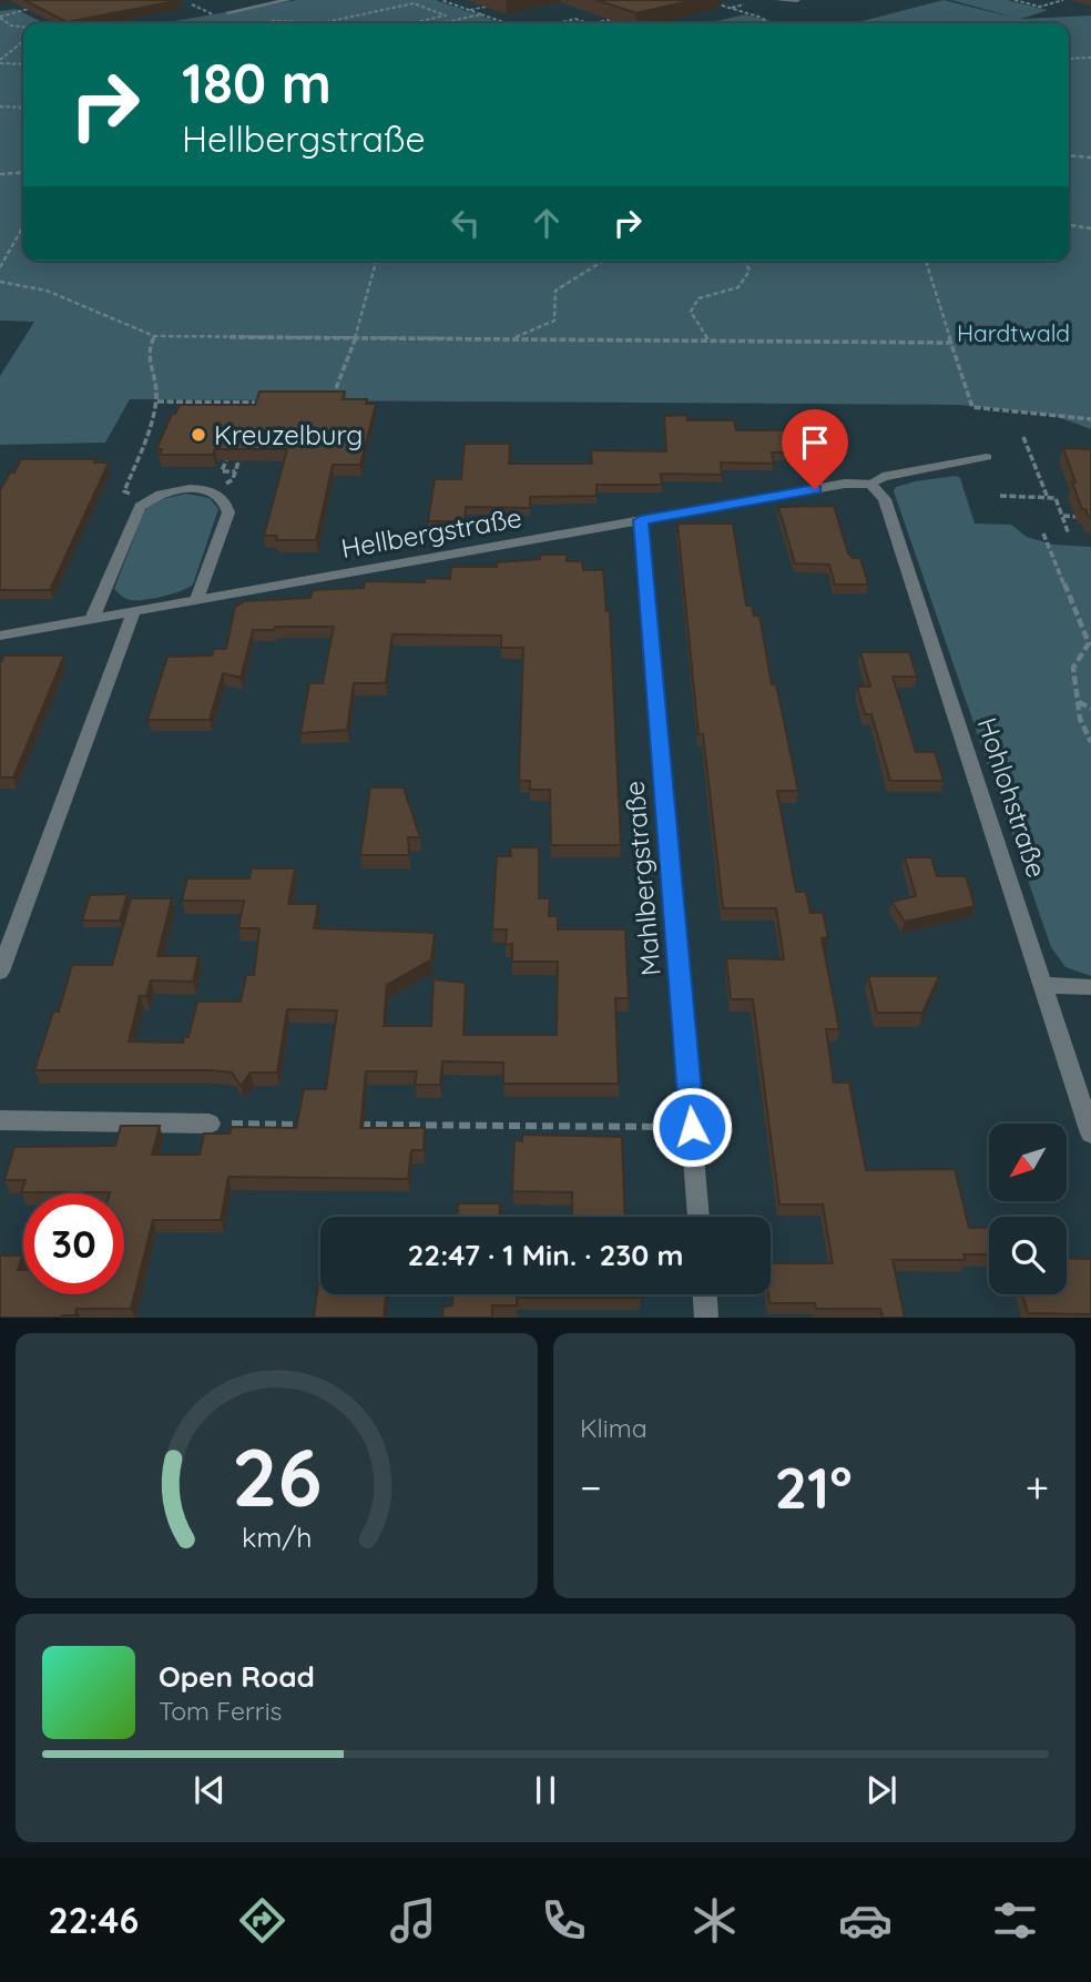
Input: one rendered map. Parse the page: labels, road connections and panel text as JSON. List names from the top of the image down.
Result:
{
  "streets": {
    "street": ["Hellbergstraße", "Hohlohstraße", "Mahlbergstraße"]
  },
  "crossings": [
    ["Hellbergstraße", "Hohlohstraße"],
    ["Hellbergstraße", "Mahlbergstraße"]
  ],
  "parks": ["Hardtwald"],
  "places": ["Kreuzelburg"],
  "north": "bottom left",
  "page": {
    "turn": ["180 m", "Hellbergstraße"],
    "limit": "30",
    "trip": "22:47 · 1 Min. · 230 m",
    "tile": "Klima",
    "heat": ["−", "21°", "+"],
    "song": ["Open Road", "Tom Ferris"],
    "tabs": "22:46",
    "gauge": ["26", "km/h"]
  }
}
